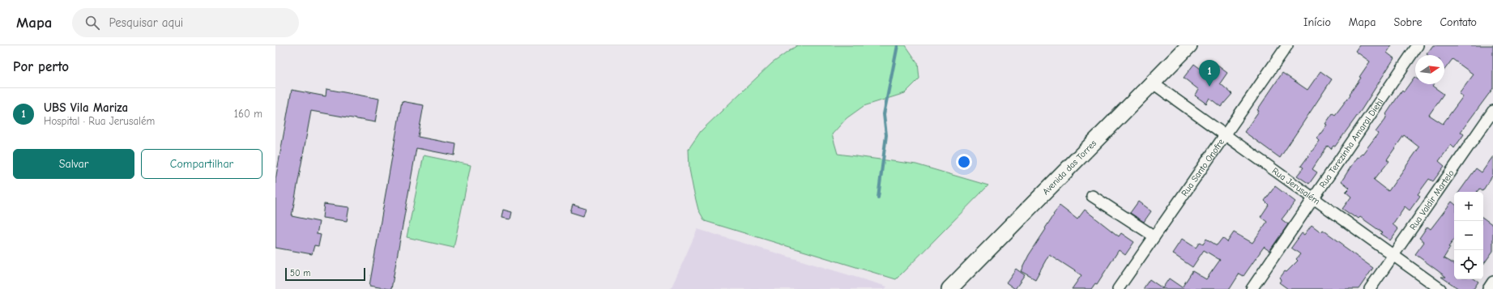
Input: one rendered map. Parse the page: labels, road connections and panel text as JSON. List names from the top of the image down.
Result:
{
  "streets": {
    "main road": ["Avenida das Torres"],
    "street": [
      "Rua Terezinha Amaral Diehl",
      "Rua Santo Onofre",
      "Rua Jerusalém",
      "Rua Valdir Martelo"
    ]
  },
  "crossings": [
    ["Rua Terezinha Amaral Diehl", "Rua Jerusalém"],
    ["Rua Santo Onofre", "Rua Jerusalém"],
    ["Avenida das Torres", "Rua Jerusalém"],
    ["Rua Jerusalém", "Rua Valdir Martelo"]
  ],
  "scale_bar": "50 m",
  "north": "right",
  "page": {
    "header": "Mapa",
    "search": "Pesquisar aqui",
    "nav": [
      "Início",
      "Mapa",
      "Sobre",
      "Contato"
    ],
    "heading": "Por perto",
    "pins": "1",
    "list": [
      {
        "mark": "1",
        "name": "UBS Vila Mariza",
        "note": "Hospital · Rua Jerusalém",
        "value": "160 m"
      }
    ],
    "buttons": ["Salvar", "Compartilhar"],
    "map_buttons": ["+", "−"],
    "scale": "50 m"
  }
}
